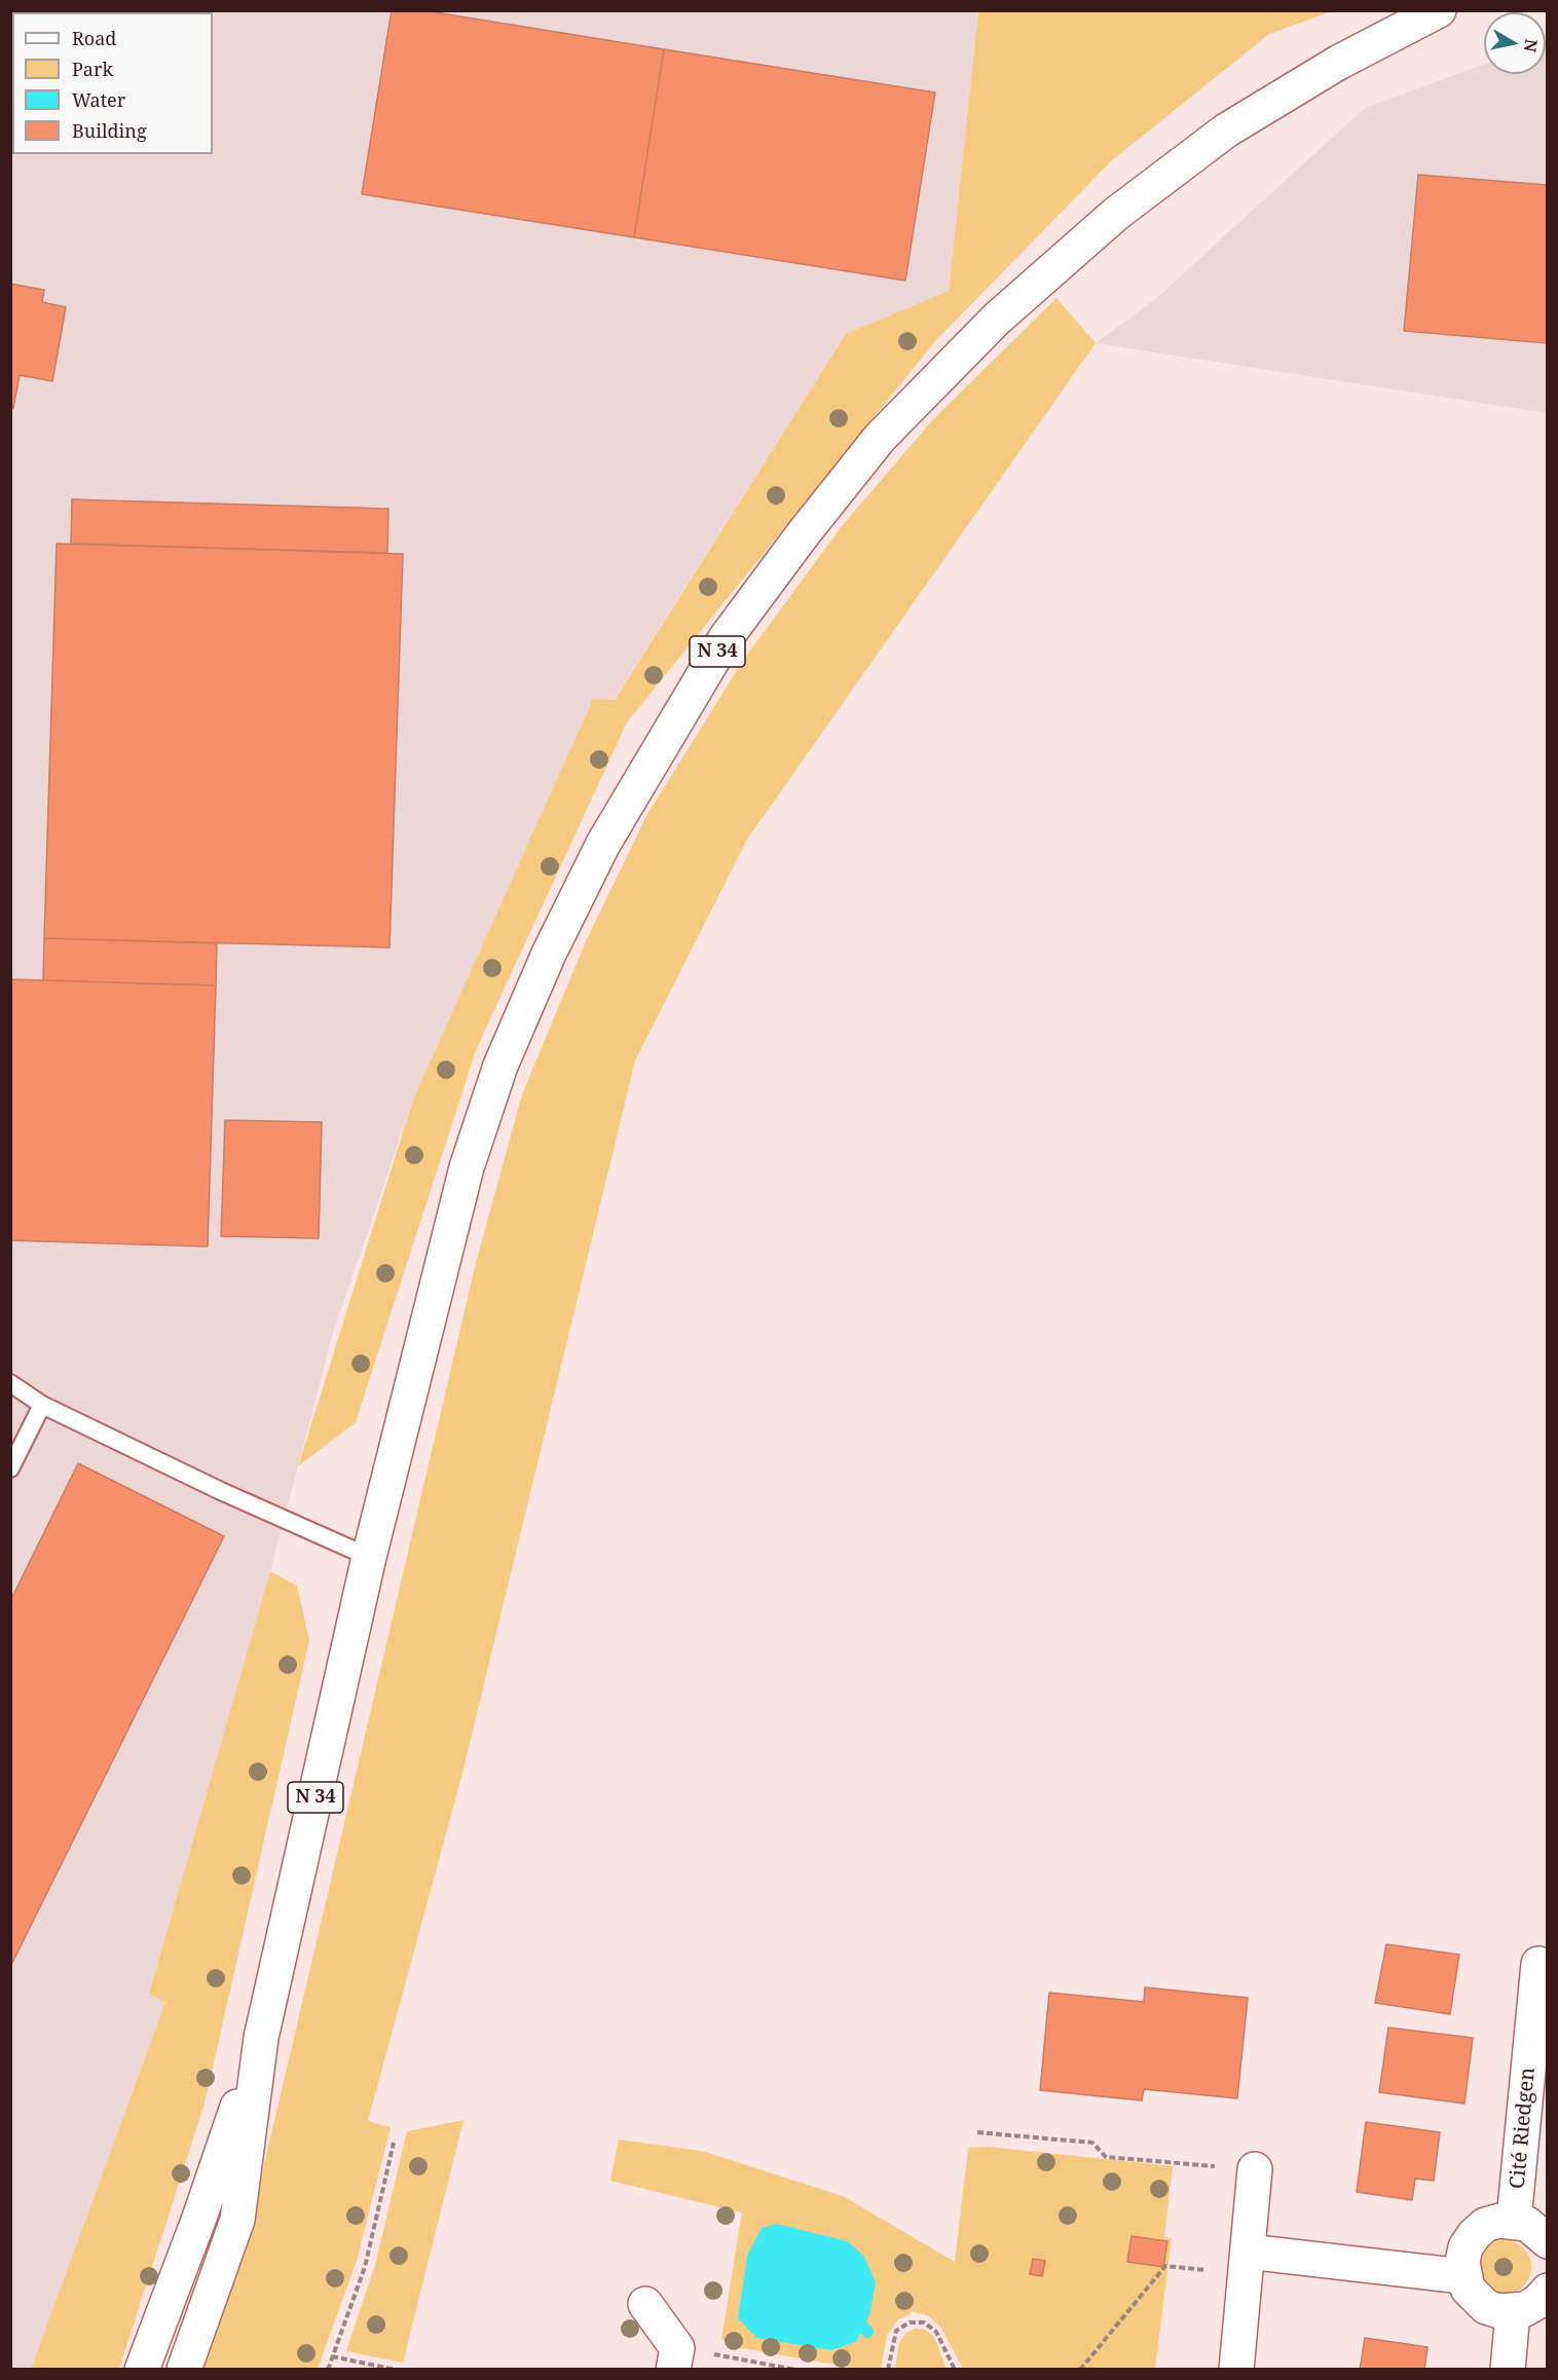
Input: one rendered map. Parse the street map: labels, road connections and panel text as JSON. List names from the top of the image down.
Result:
{
  "streets": {
    "main road": ["N 34", "Cité Riedgen"]
  },
  "legend": [
    "Road",
    "Park",
    "Water",
    "Building"
  ],
  "north": "right"
}
